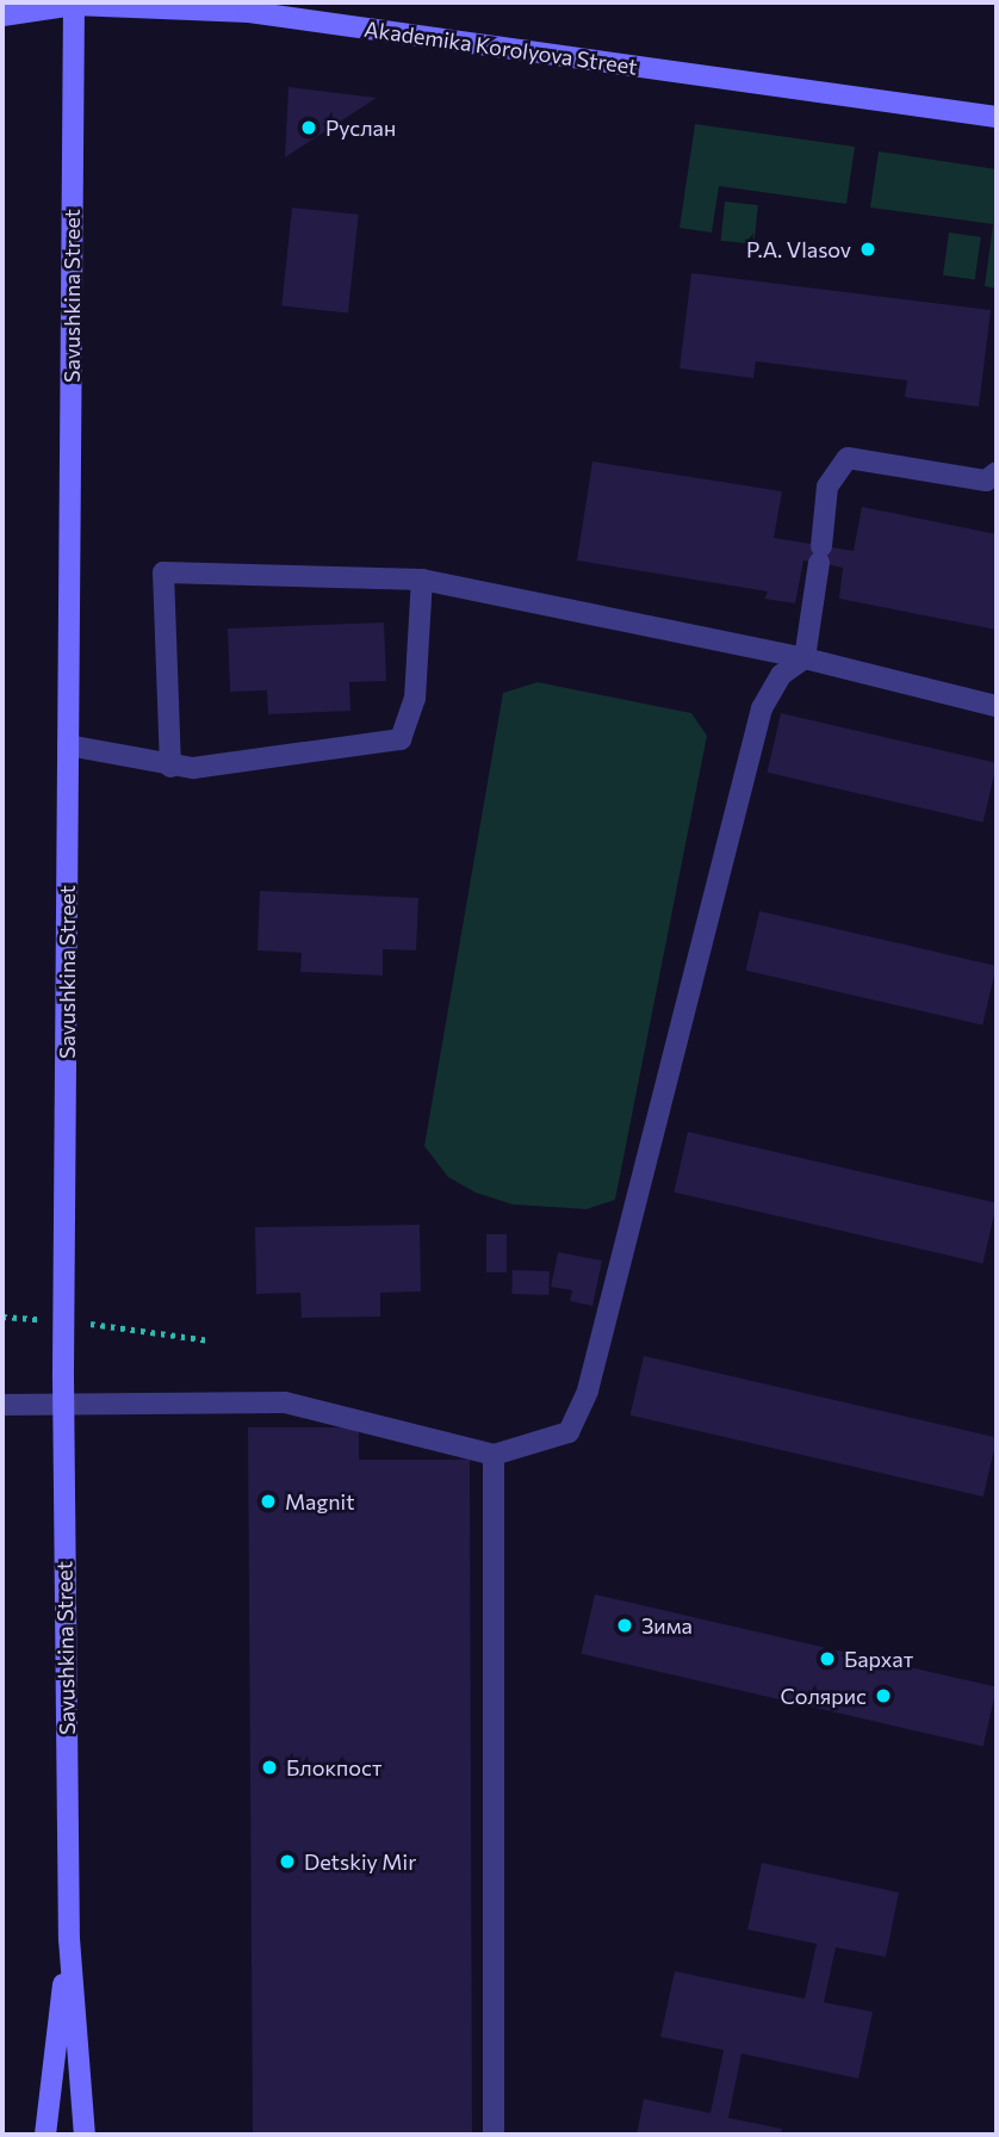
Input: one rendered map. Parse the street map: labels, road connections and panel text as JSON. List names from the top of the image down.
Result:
{
  "streets": {
    "main road": ["Akademika Korolyova Street", "Savushkina Street"]
  },
  "crossings": [
    ["Akademika Korolyova Street", "Savushkina Street"]
  ],
  "places": [
    "Руслан",
    "P.A. Vlasov",
    "Magnit",
    "Зима",
    "Бархат",
    "Солярис",
    "Блокпост",
    "Detskiy Mir"
  ]
}
